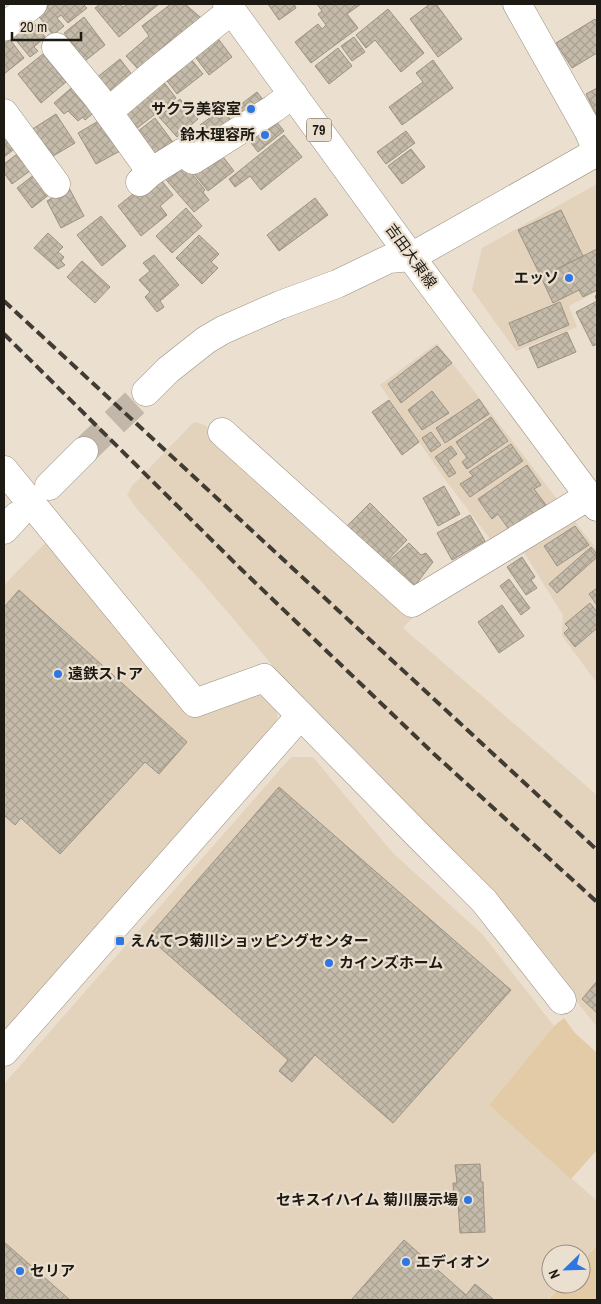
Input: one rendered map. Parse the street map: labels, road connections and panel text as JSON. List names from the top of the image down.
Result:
{
  "streets": {
    "street": ["79", "吉田大東線"]
  },
  "places": {
    "other": [
      "サクラ美容室",
      "鈴木理容所",
      "エッソ",
      "遠鉄ストア",
      "カインズホーム",
      "セキスイハイム 菊川展示場",
      "エディオン",
      "セリア"
    ],
    "transit": ["えんてつ菊川ショッピングセンター"]
  },
  "scale_bar": "20 m",
  "north": "bottom left"
}
